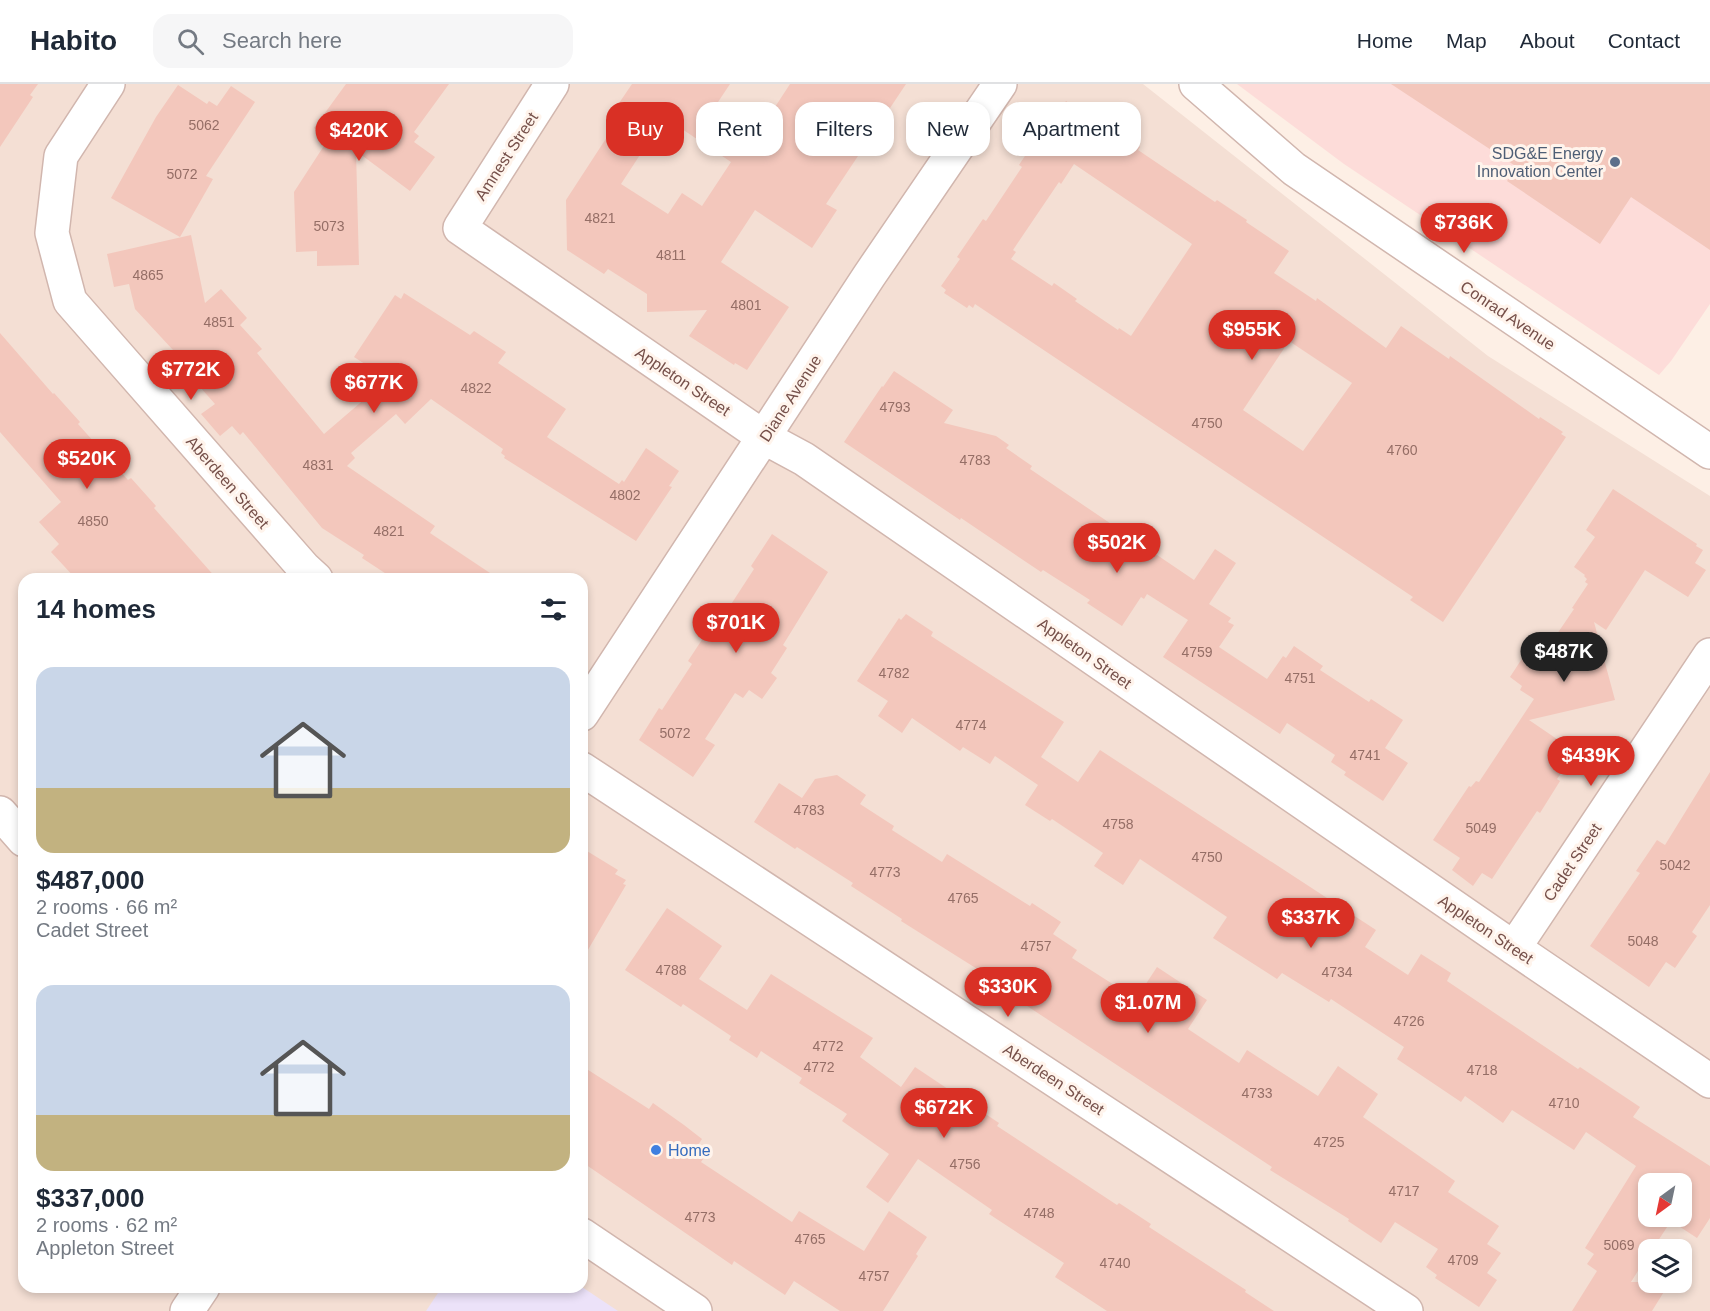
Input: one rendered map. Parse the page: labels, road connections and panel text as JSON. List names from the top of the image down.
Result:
{
  "streets": {
    "street": [
      "Amnest Street",
      "Conrad Avenue",
      "Appleton Street",
      "Diane Avenue",
      "Aberdeen Street",
      "Cadet Street"
    ]
  },
  "crossings": [
    ["Amnest Street", "Appleton Street"],
    ["Appleton Street", "Diane Avenue"],
    ["Appleton Street", "Cadet Street"]
  ],
  "places": ["SDG&E Energy Innovation Center", "Home"],
  "house_numbers": [
    "5062",
    "5072",
    "4821",
    "5073",
    "4811",
    "4865",
    "4801",
    "4851",
    "4822",
    "4793",
    "4750",
    "4760",
    "4783",
    "4831",
    "4802",
    "4850",
    "4821",
    "4759",
    "4782",
    "4751",
    "4774",
    "5072",
    "4741",
    "4783",
    "4758",
    "5049",
    "4750",
    "5042",
    "4773",
    "4765",
    "5048",
    "4757",
    "4788",
    "4734",
    "4726",
    "4772",
    "4772",
    "4718",
    "4733",
    "4710",
    "4725",
    "4756",
    "4717",
    "4748",
    "4773",
    "4765",
    "5069",
    "4709",
    "4740",
    "4757"
  ],
  "north": "bottom left",
  "page": {
    "header": "Habito",
    "search": "Search here",
    "nav": [
      "Home",
      "Map",
      "About",
      "Contact"
    ],
    "chip": [
      "Buy",
      "Rent",
      "Filters",
      "New",
      "Apartment"
    ],
    "price": [
      "$420K",
      "$736K",
      "$955K",
      "$772K",
      "$677K",
      "$520K",
      "$502K",
      "$701K",
      "$487K",
      "$439K",
      "$337K",
      "$330K",
      "$1.07M",
      "$672K"
    ],
    "heading": "14 homes",
    "list": [
      {
        "name": "$487,000",
        "note": "2 rooms · 66 m² · Cadet Street"
      },
      {
        "name": "$337,000",
        "note": "2 rooms · 62 m² · Appleton Street"
      }
    ]
  }
}
